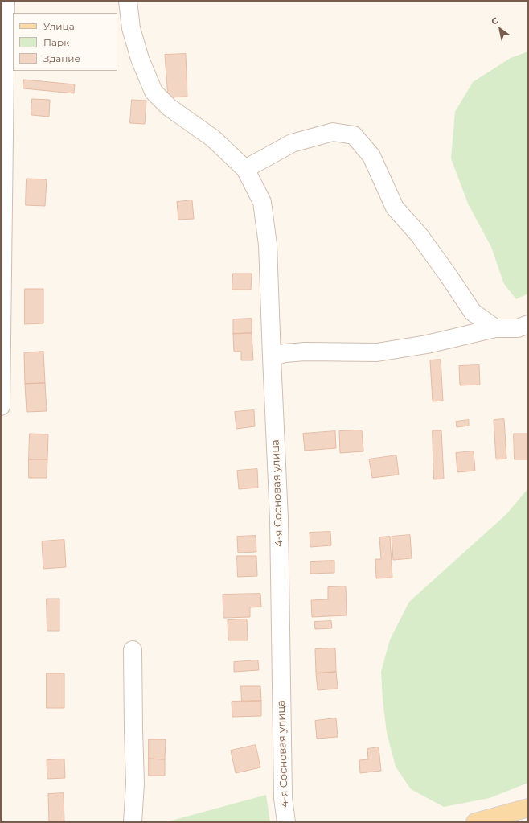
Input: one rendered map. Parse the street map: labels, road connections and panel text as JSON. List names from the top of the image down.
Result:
{
  "streets": {
    "street": ["4-я Сосновая улица"]
  },
  "legend": ["Улица", "Парк", "Здание"],
  "north": "top left"
}
